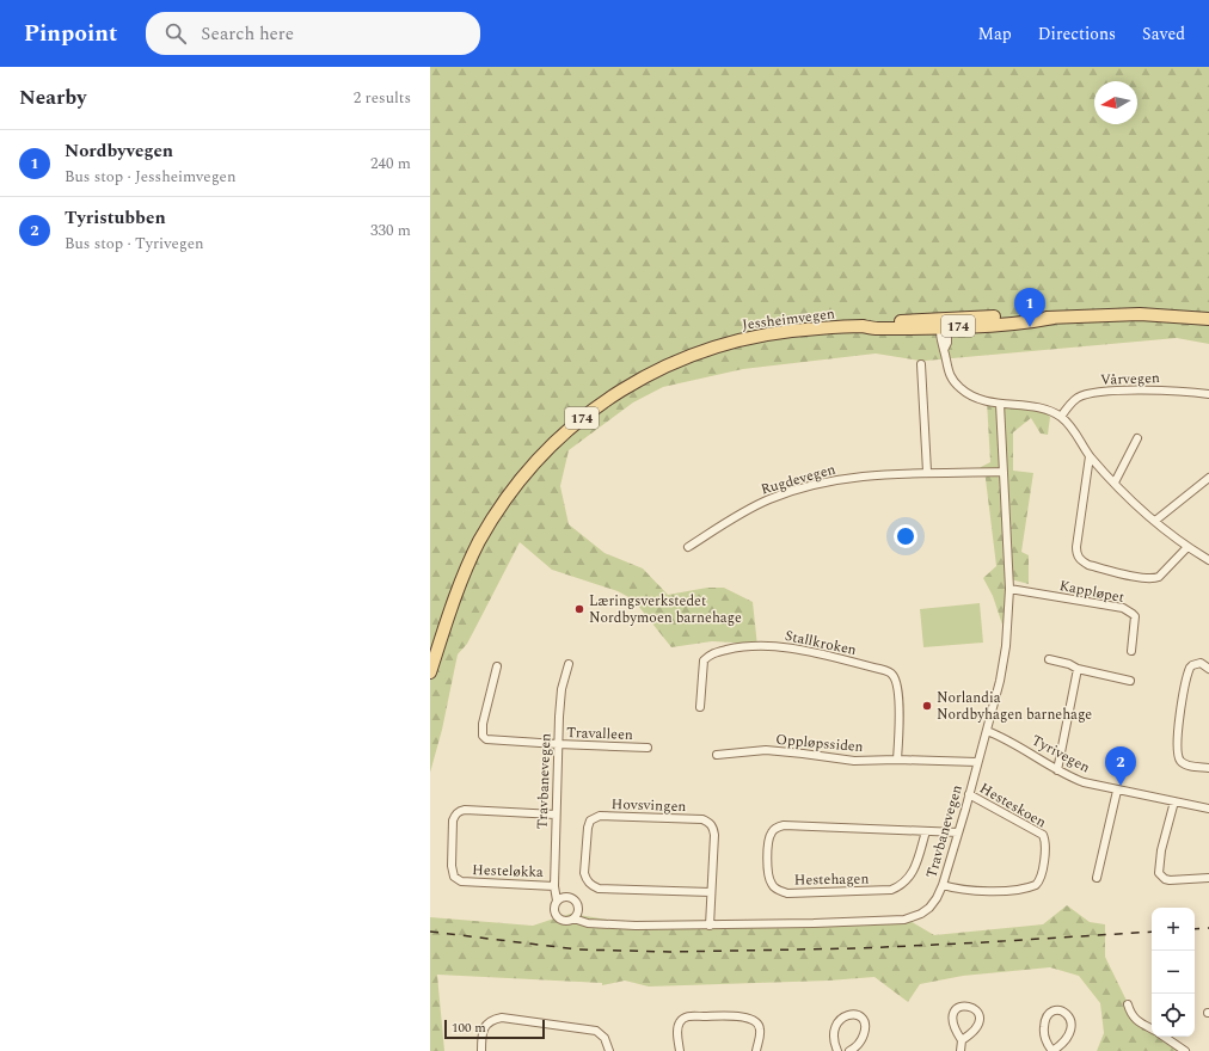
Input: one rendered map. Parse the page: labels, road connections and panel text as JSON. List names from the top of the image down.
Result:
{
  "streets": {
    "main road": ["Jessheimvegen", "174"],
    "street": [
      "Vårvegen",
      "Rugdevegen",
      "Kappløpet",
      "Stallkroken",
      "Travalleen",
      "Oppløpssiden",
      "Tyrivegen",
      "Travbanevegen",
      "Hovsvingen",
      "Hesteskoen",
      "Hesteløkka",
      "Hestehagen"
    ]
  },
  "crossings": [
    ["Rugdevegen", "Travbanevegen"],
    ["Kappløpet", "Travbanevegen"],
    ["Stallkroken", "Oppløpssiden"],
    ["Travalleen", "Travbanevegen"],
    ["Oppløpssiden", "Travbanevegen"],
    ["Tyrivegen", "Travbanevegen"],
    ["Travbanevegen", "Hovsvingen"],
    ["Travbanevegen", "Hesteskoen"],
    ["Travbanevegen", "Hesteløkka"],
    ["Travbanevegen", "Hestehagen"]
  ],
  "places": ["Læringsverkstedet Nordbymoen barnehage", "Norlandia Nordbyhagen barnehage"],
  "scale_bar": "100 m",
  "north": "left",
  "page": {
    "header": "Pinpoint",
    "search": "Search here",
    "nav": ["Map", "Directions", "Saved"],
    "heading": ["Nearby", "2 results"],
    "list": [
      {
        "mark": "1",
        "name": "Nordbyvegen",
        "note": "Bus stop · Jessheimvegen",
        "value": "240 m"
      },
      {
        "mark": "2",
        "name": "Tyristubben",
        "note": "Bus stop · Tyrivegen",
        "value": "330 m"
      }
    ],
    "pins": ["1", "2"],
    "map_buttons": ["+", "−"],
    "scale": "100 m"
  }
}
